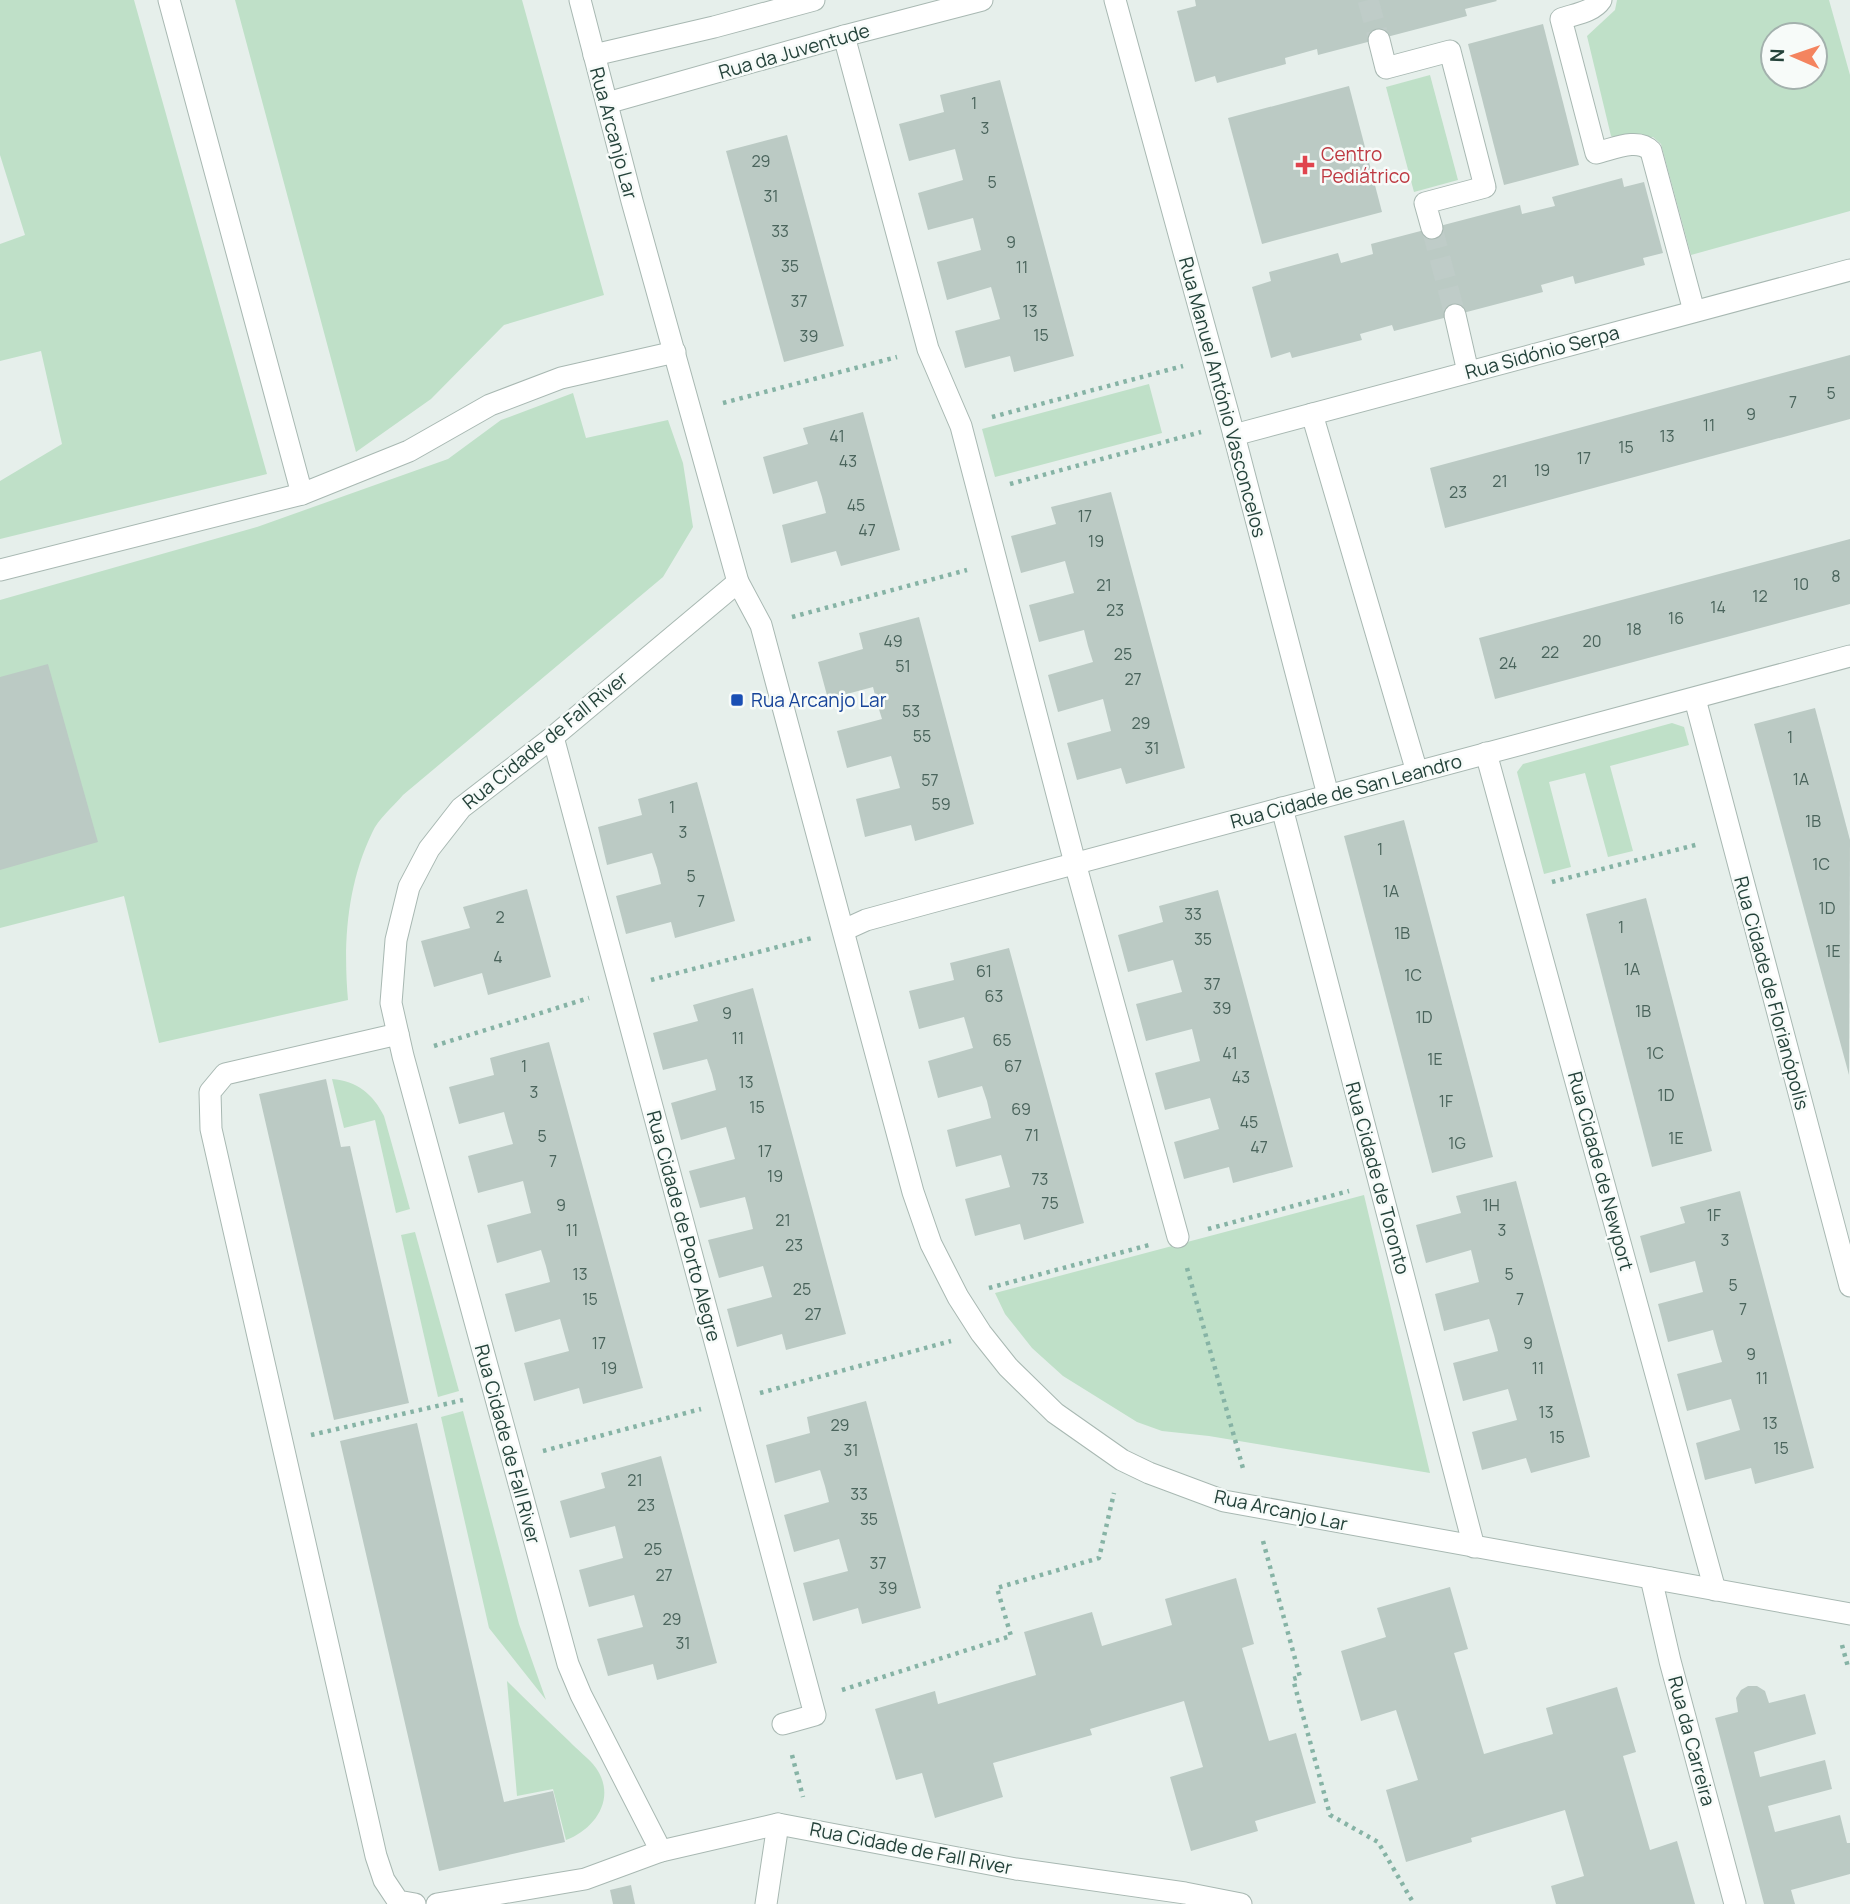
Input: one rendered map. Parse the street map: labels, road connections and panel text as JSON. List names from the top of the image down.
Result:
{
  "streets": {
    "street": [
      "Rua da Juventude",
      "Rua Arcanjo Lar",
      "Rua Sidónio Serpa",
      "Rua Manuel António Vasconcelos",
      "Rua Cidade de Fall River",
      "Rua Cidade de San Leandro",
      "Rua Cidade de Florianópolis",
      "Rua Cidade de Newport",
      "Rua Cidade de Toronto",
      "Rua Cidade de Porto Alegre",
      "Rua da Carreira"
    ]
  },
  "crossings": [
    ["Rua da Juventude", "Rua Arcanjo Lar"],
    ["Rua Arcanjo Lar", "Rua Cidade de Fall River"],
    ["Rua Arcanjo Lar", "Rua Cidade de San Leandro"],
    ["Rua Arcanjo Lar", "Rua Cidade de Newport"],
    ["Rua Arcanjo Lar", "Rua Cidade de Toronto"],
    ["Rua Arcanjo Lar", "Rua da Carreira"],
    ["Rua Sidónio Serpa", "Rua Manuel António Vasconcelos"],
    ["Rua Manuel António Vasconcelos", "Rua Cidade de San Leandro"],
    ["Rua Cidade de Fall River", "Rua Cidade de Porto Alegre"],
    ["Rua Cidade de San Leandro", "Rua Cidade de Florianópolis"],
    ["Rua Cidade de San Leandro", "Rua Cidade de Newport"],
    ["Rua Cidade de San Leandro", "Rua Cidade de Toronto"]
  ],
  "places": {
    "health": ["Centro Pediátrico"],
    "transit": ["Rua Arcanjo Lar"]
  },
  "house_numbers": [
    "1",
    "3",
    "29",
    "5",
    "31",
    "33",
    "9",
    "35",
    "11",
    "37",
    "13",
    "15",
    "39",
    "5",
    "7",
    "9",
    "11",
    "41",
    "13",
    "15",
    "17",
    "43",
    "19",
    "21",
    "23",
    "45",
    "17",
    "47",
    "19",
    "8",
    "10",
    "21",
    "12",
    "14",
    "23",
    "16",
    "18",
    "49",
    "20",
    "22",
    "25",
    "24",
    "51",
    "27",
    "53",
    "29",
    "55",
    "1",
    "31",
    "1A",
    "57",
    "59",
    "1",
    "1B",
    "3",
    "1",
    "1C",
    "5",
    "1A",
    "7",
    "1D",
    "33",
    "2",
    "1",
    "1B",
    "35",
    "1E",
    "4",
    "1A",
    "61",
    "1C",
    "37",
    "63",
    "39",
    "1B",
    "9",
    "1D",
    "11",
    "65",
    "41",
    "1C",
    "1E",
    "1",
    "67",
    "43",
    "13",
    "3",
    "1D",
    "1F",
    "15",
    "69",
    "45",
    "71",
    "5",
    "1E",
    "1G",
    "47",
    "17",
    "7",
    "19",
    "73",
    "75",
    "9",
    "1H",
    "1F",
    "21",
    "11",
    "3",
    "3",
    "23",
    "13",
    "5",
    "5",
    "25",
    "15",
    "7",
    "7",
    "27",
    "17",
    "9",
    "9",
    "19",
    "11",
    "11",
    "13",
    "13",
    "29",
    "15",
    "15",
    "31",
    "21",
    "33",
    "23",
    "35",
    "25",
    "37",
    "27",
    "39",
    "29",
    "31"
  ],
  "north": "left"
}
